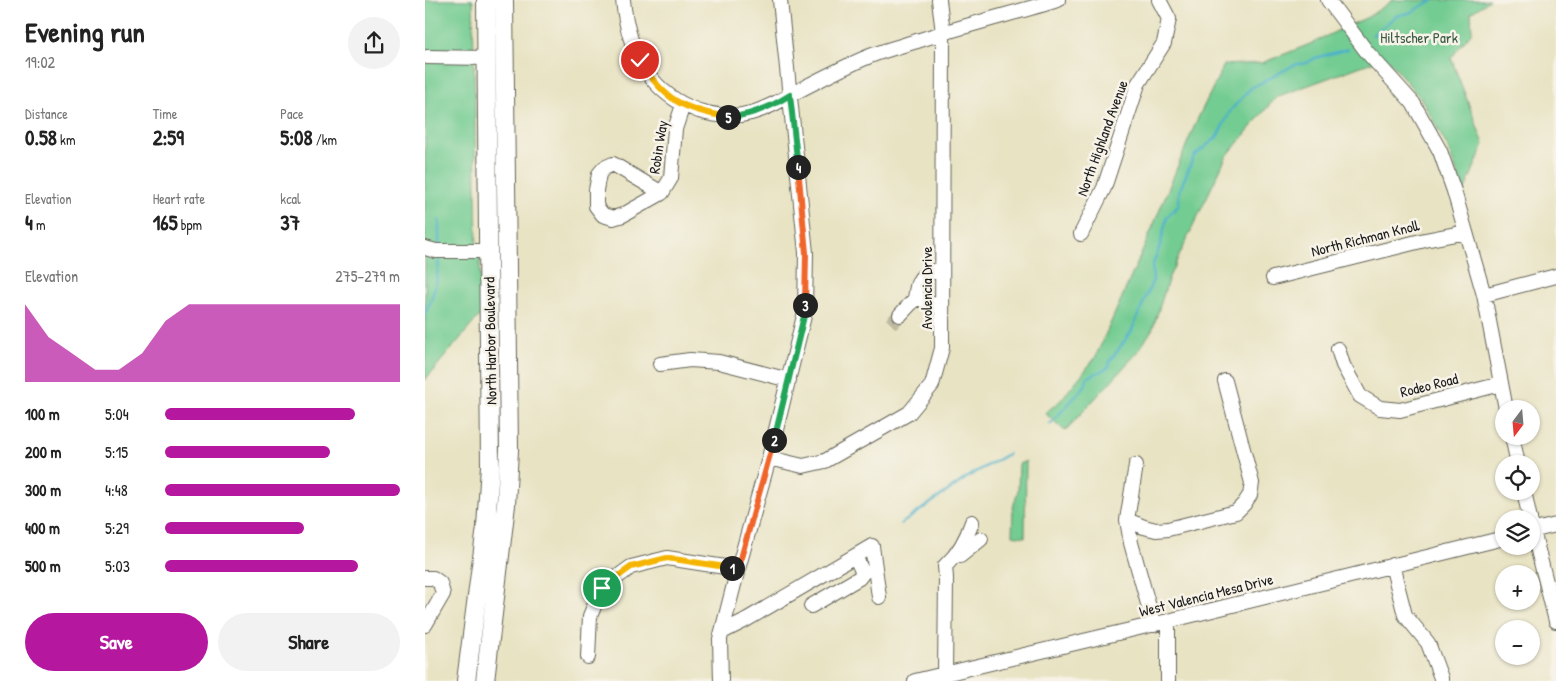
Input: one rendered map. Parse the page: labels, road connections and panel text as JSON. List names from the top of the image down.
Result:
{
  "streets": {
    "main road": ["North Harbor Boulevard"],
    "street": [
      "North Highland Avenue",
      "Robin Way",
      "North Richman Knoll",
      "Avolencia Drive",
      "Rodeo Road",
      "West Valencia Mesa Drive"
    ]
  },
  "parks": ["Hiltscher Park"],
  "north": "bottom",
  "page": {
    "heading": ["Evening run", "19:02"],
    "stats": [
      ["Distance", "0.58 km"],
      ["Time", "2:59"],
      ["Pace", "5:08 /km"],
      ["Elevation", "4 m"],
      ["Heart rate", "165 bpm"],
      ["kcal", "37"]
    ],
    "pins": [
      "5",
      "4",
      "3",
      "2",
      "1"
    ],
    "chart": ["Elevation", "275–279 m"],
    "list": [
      {
        "name": "100 m",
        "note": "5:04"
      },
      {
        "name": "200 m",
        "note": "5:15"
      },
      {
        "name": "300 m",
        "note": "4:48"
      },
      {
        "name": "400 m",
        "note": "5:29"
      },
      {
        "name": "500 m",
        "note": "5:03"
      }
    ],
    "map_buttons": ["+", "−"],
    "buttons": ["Save", "Share"]
  }
}
